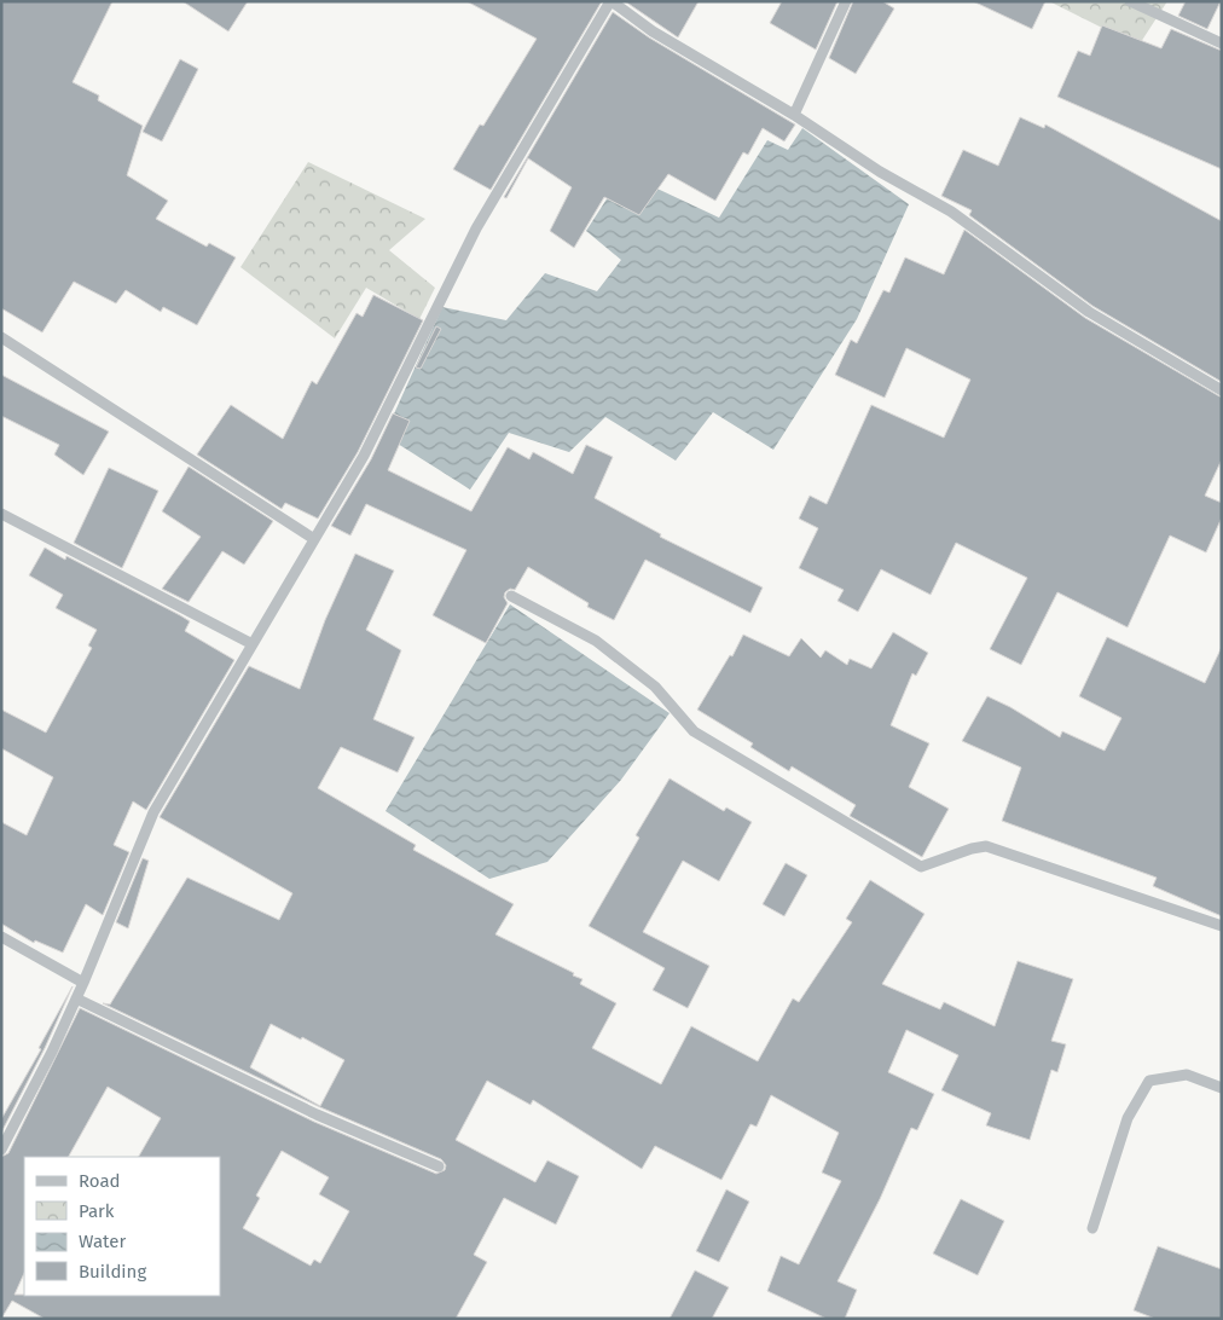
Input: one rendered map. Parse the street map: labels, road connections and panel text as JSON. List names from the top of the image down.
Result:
{
  "legend": [
    "Road",
    "Park",
    "Water",
    "Building"
  ]
}
